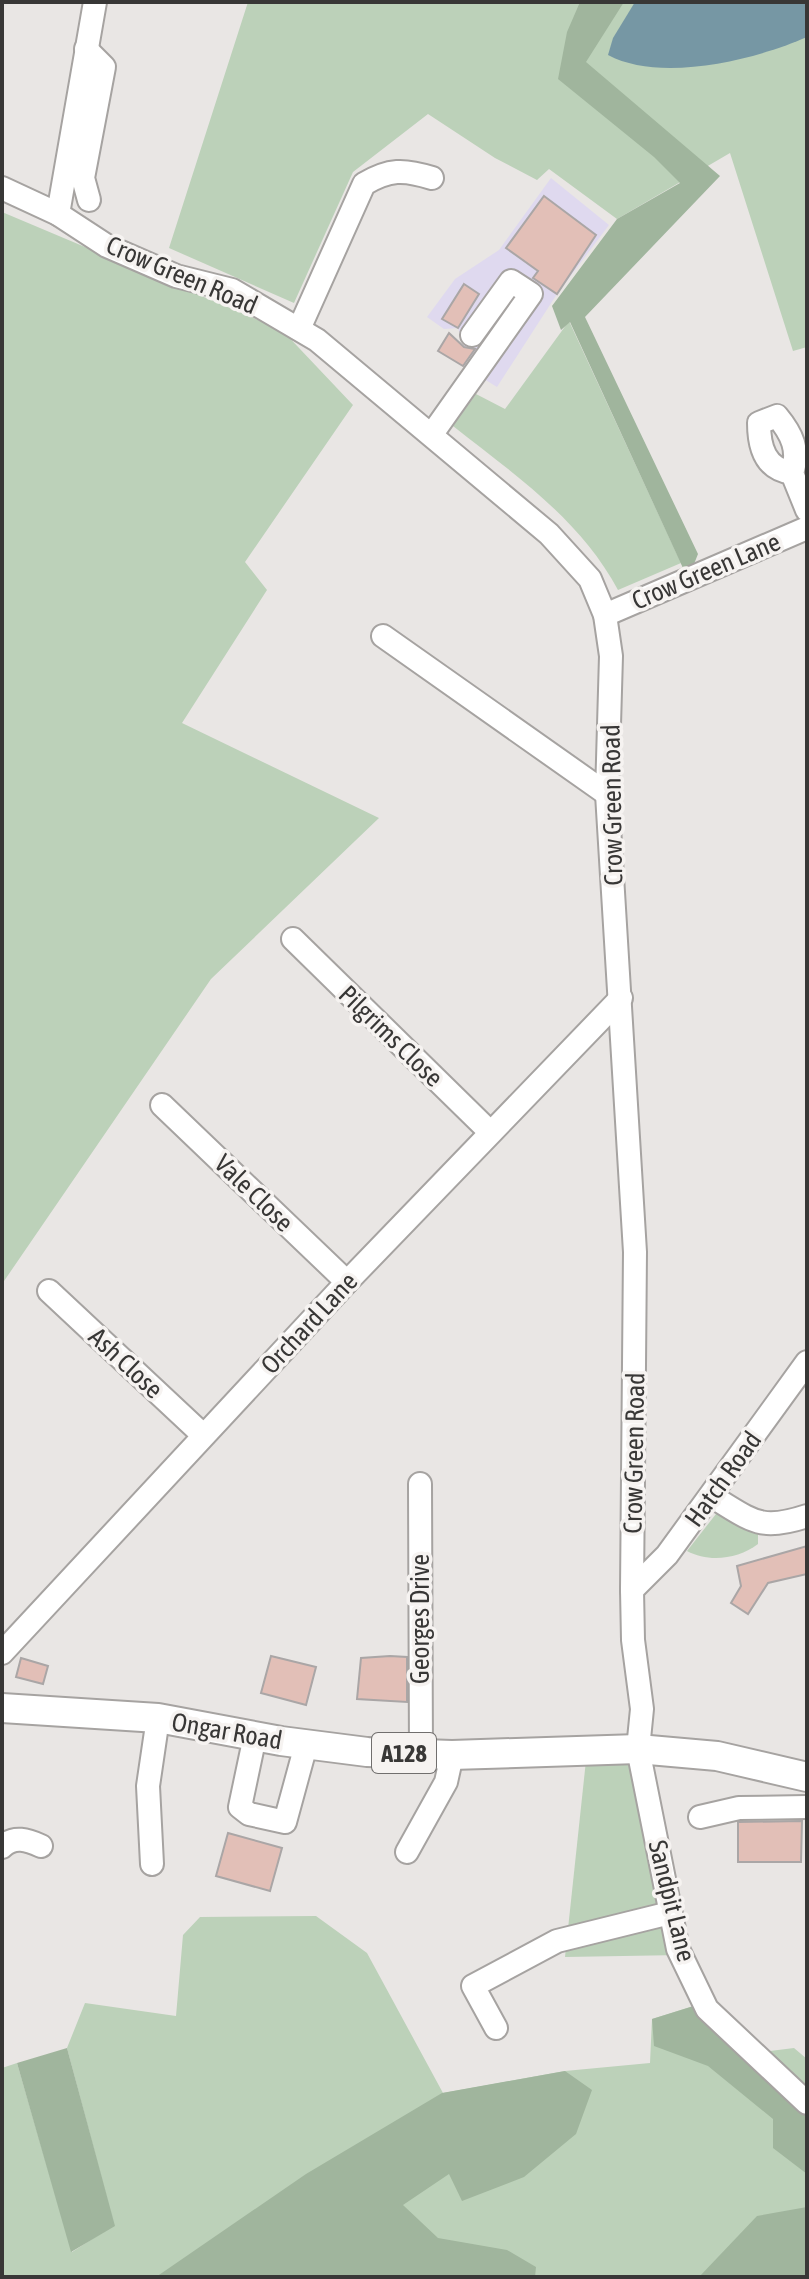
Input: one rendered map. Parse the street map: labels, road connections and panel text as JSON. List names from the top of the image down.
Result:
{
  "streets": {
    "main road": ["Ongar Road", "A128"],
    "street": [
      "Crow Green Road",
      "Crow Green Lane",
      "Pilgrims Close",
      "Vale Close",
      "Orchard Lane",
      "Ash Close",
      "Hatch Road",
      "Georges Drive",
      "Sandpit Lane"
    ]
  },
  "crossings": [
    ["Crow Green Road", "Crow Green Lane"],
    ["Crow Green Road", "Orchard Lane"],
    ["Crow Green Road", "Hatch Road"],
    ["Crow Green Road", "Ongar Road"],
    ["Crow Green Road", "Sandpit Lane"],
    ["Pilgrims Close", "Orchard Lane"],
    ["Vale Close", "Orchard Lane"],
    ["Orchard Lane", "Ash Close"],
    ["Georges Drive", "Ongar Road"],
    ["Ongar Road", "Sandpit Lane"]
  ]
}
